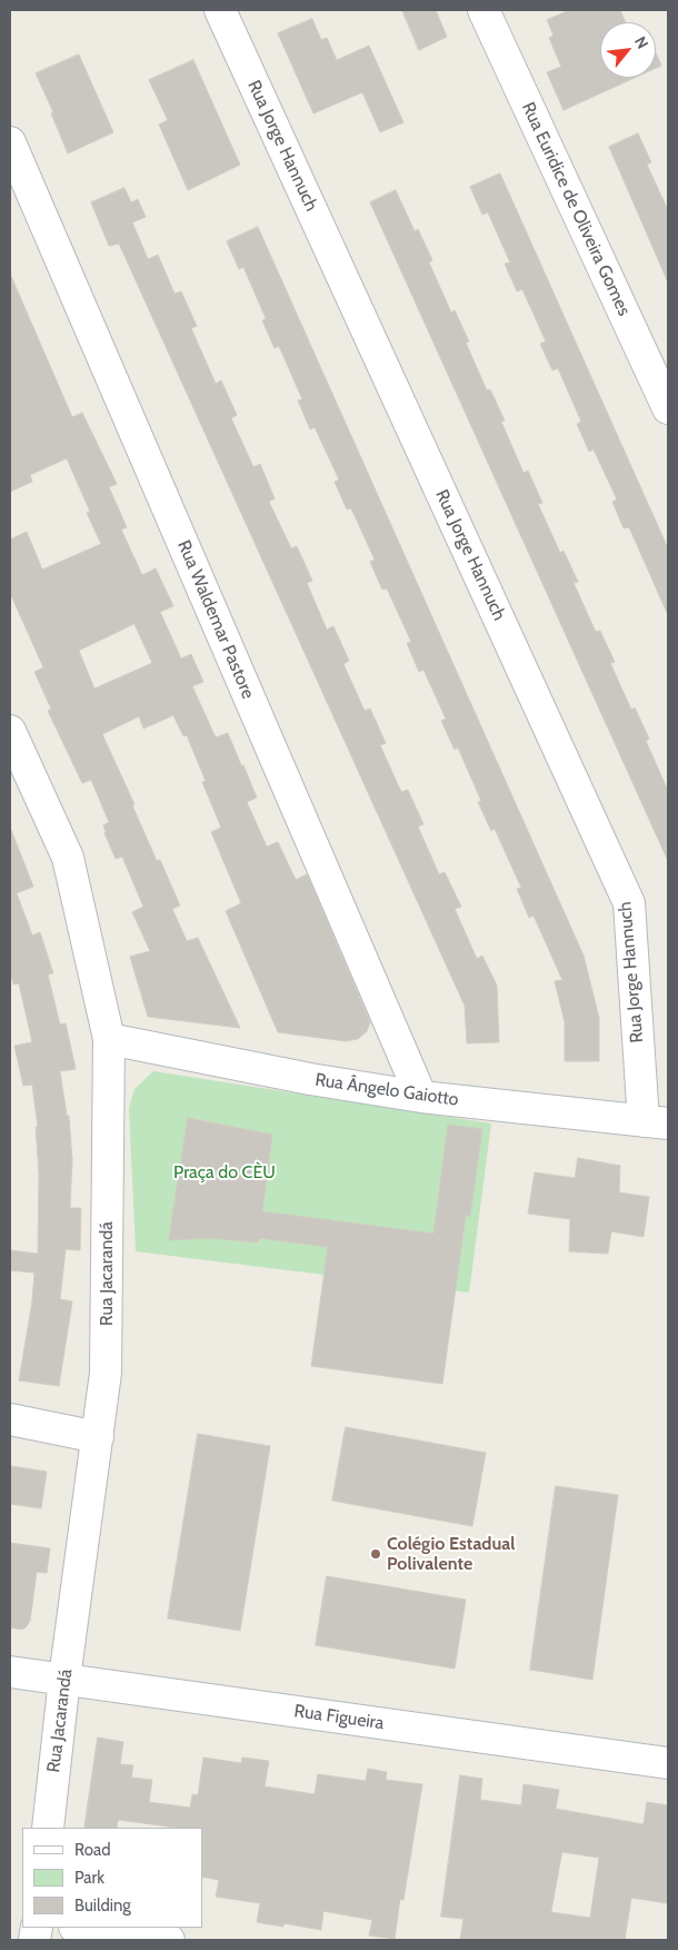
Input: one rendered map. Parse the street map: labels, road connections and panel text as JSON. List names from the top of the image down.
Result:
{
  "streets": {
    "street": [
      "Rua Jorge Hannuch",
      "Rua Euridice de Oliveira Gomes",
      "Rua Waldemar Pastore",
      "Rua Ângelo Gaiotto",
      "Rua Jacarandá",
      "Rua Figueira"
    ]
  },
  "crossings": [
    ["Rua Jorge Hannuch", "Rua Ângelo Gaiotto"],
    ["Rua Waldemar Pastore", "Rua Ângelo Gaiotto"],
    ["Rua Ângelo Gaiotto", "Rua Jacarandá"],
    ["Rua Jacarandá", "Rua Figueira"]
  ],
  "parks": ["Praça do CÈU"],
  "places": ["Colégio Estadual Polivalente"],
  "legend": ["Road", "Park", "Building"],
  "north": "top right"
}
